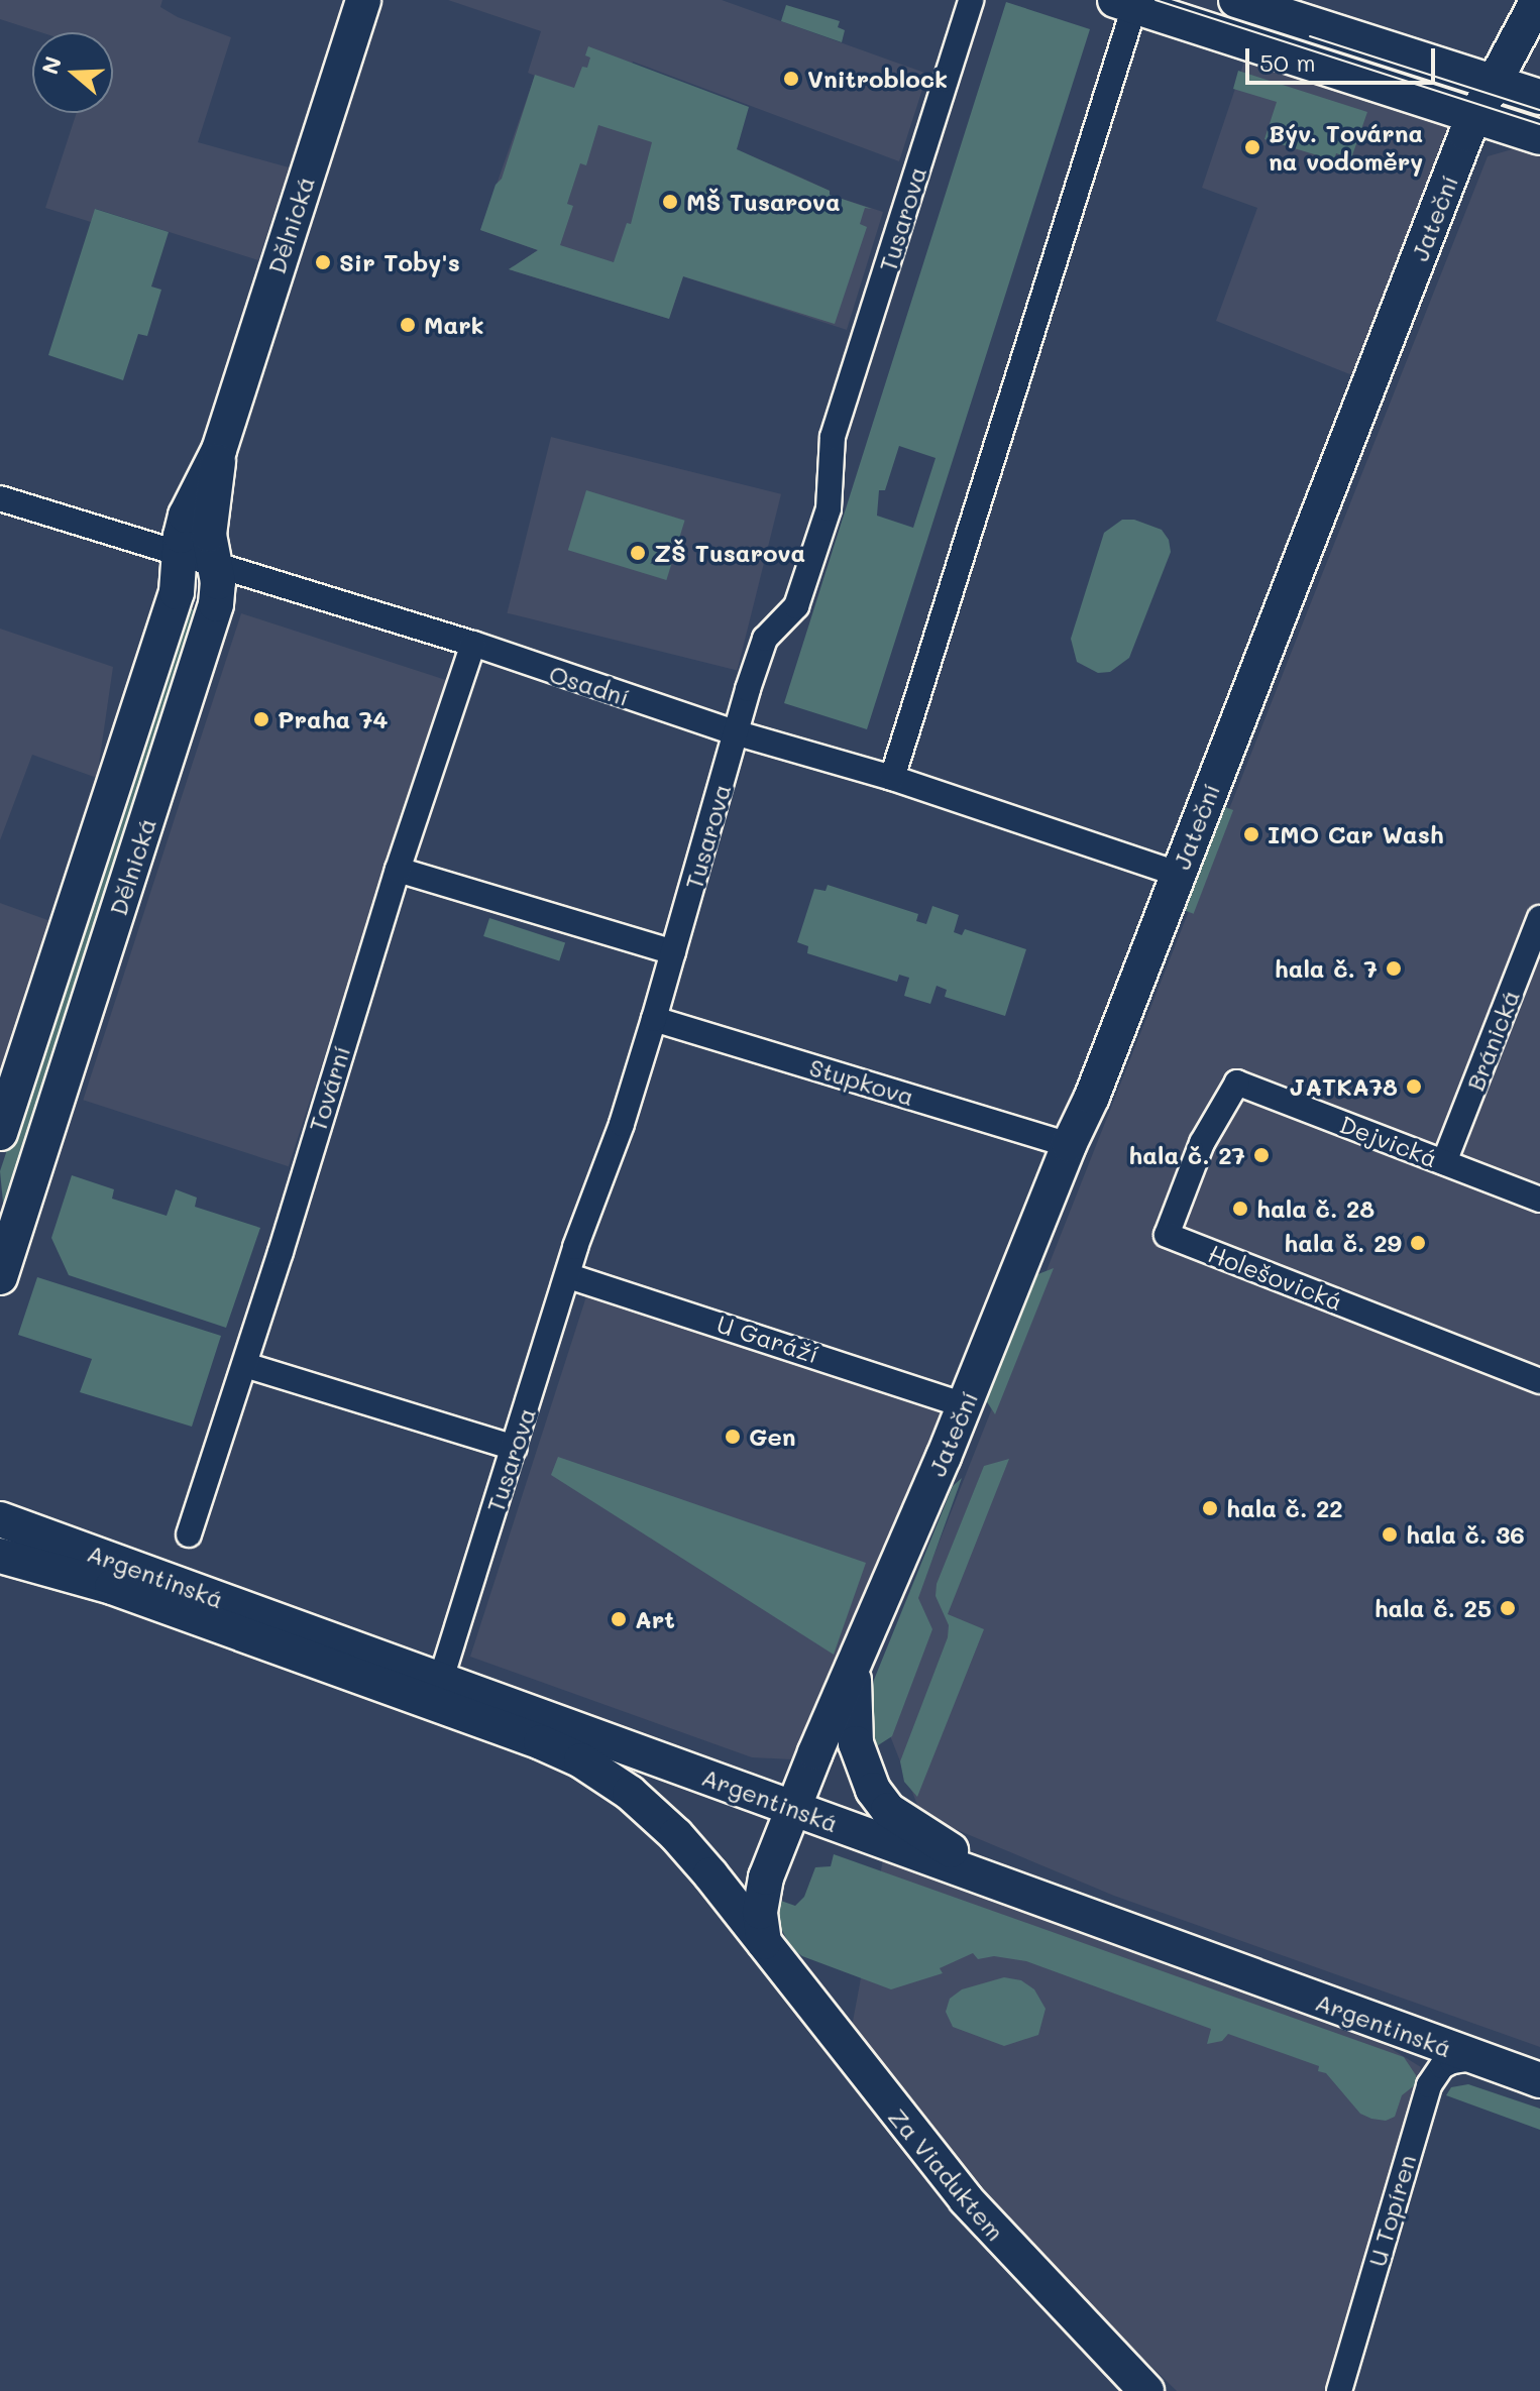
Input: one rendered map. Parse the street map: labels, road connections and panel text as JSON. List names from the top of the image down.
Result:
{
  "streets": {
    "street": [
      "Jateční",
      "Tusarova",
      "Dělnická",
      "Osadní",
      "Bránická",
      "Stupkova",
      "Tovární",
      "Dejvická",
      "Holešovická",
      "U Garáží",
      "Argentinská",
      "Za Viaduktem",
      "U Topíren"
    ]
  },
  "crossings": [
    ["Jateční", "Osadní"],
    ["Jateční", "Stupkova"],
    ["Jateční", "U Garáží"],
    ["Jateční", "Argentinská"],
    ["Jateční", "Za Viaduktem"],
    ["Tusarova", "Osadní"],
    ["Tusarova", "Stupkova"],
    ["Tusarova", "U Garáží"],
    ["Tusarova", "Argentinská"],
    ["Dělnická", "Osadní"],
    ["Osadní", "Tovární"],
    ["Bránická", "Dejvická"],
    ["Dejvická", "Holešovická"],
    ["Argentinská", "Za Viaduktem"],
    ["Argentinská", "U Topíren"]
  ],
  "places": [
    "Vnitroblock",
    "Býv. Továrna na vodoměry",
    "MŠ Tusarova",
    "Sir Toby's",
    "Mark",
    "ZŠ Tusarova",
    "Praha 74",
    "IMO Car Wash",
    "hala č. 7",
    "JATKA78",
    "hala č. 27",
    "hala č. 28",
    "hala č. 29",
    "Gen",
    "hala č. 22",
    "hala č. 36",
    "hala č. 25",
    "Art"
  ],
  "scale_bar": "50 m",
  "north": "left"
}
